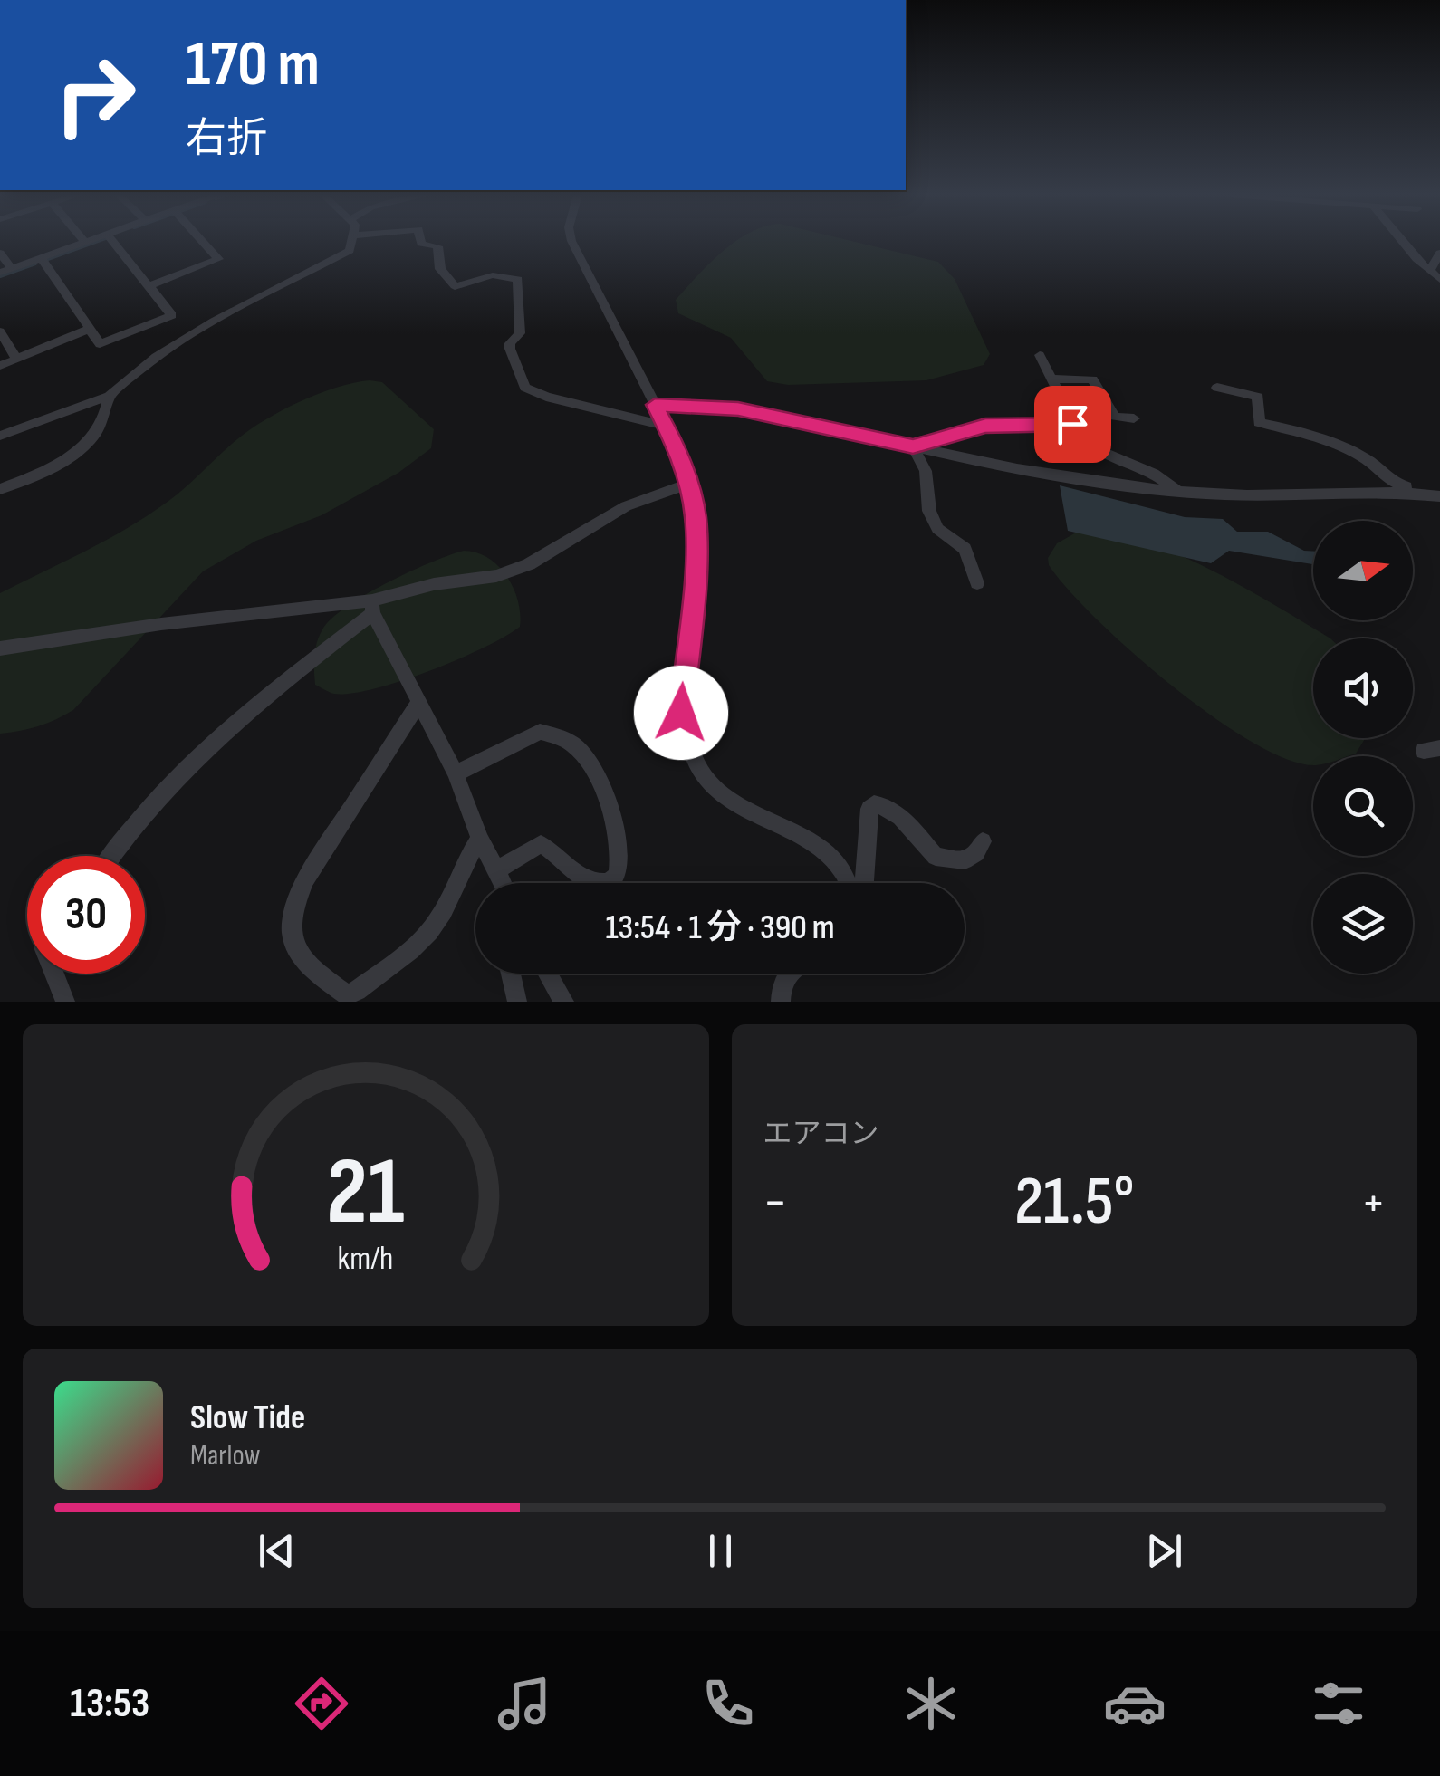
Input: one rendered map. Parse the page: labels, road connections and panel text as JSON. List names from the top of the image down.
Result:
{
  "north": "right",
  "page": {
    "turn": ["170 m", "右折"],
    "limit": "30",
    "trip": "13:54 · 1 分 · 390 m",
    "tile": "エアコン",
    "heat": ["−", "21.5°", "+"],
    "song": ["Slow Tide", "Marlow"],
    "tabs": "13:53",
    "gauge": ["21", "km/h"]
  }
}
